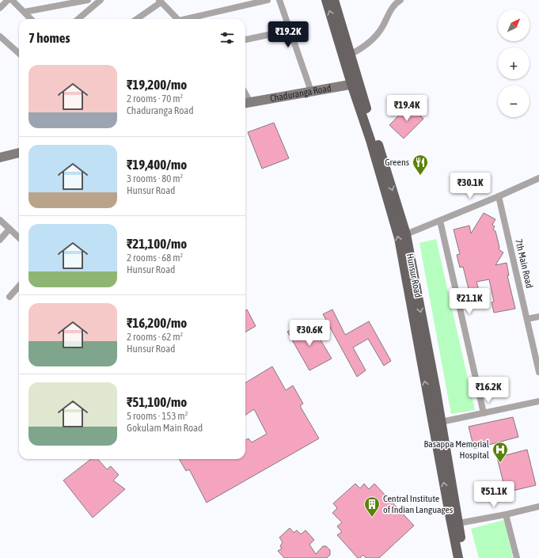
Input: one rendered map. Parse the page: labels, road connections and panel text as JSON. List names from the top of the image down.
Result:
{
  "streets": {
    "main road": ["Hunsur Road"],
    "street": ["Chaduranga Road", "7th Main Road"]
  },
  "crossings": [
    ["Chaduranga Road", "Hunsur Road"]
  ],
  "places": {
    "restaurant": ["Greens"],
    "hospital": ["Basappa Memorial Hospital"],
    "building": ["Central Institute of Indian Languages"]
  },
  "north": "top right",
  "page": {
    "map_buttons": ["+", "−"],
    "heading": "7 homes",
    "price": [
      "₹19.2K",
      "₹19.4K",
      "₹30.1K",
      "₹21.1K",
      "₹30.6K",
      "₹16.2K",
      "₹51.1K"
    ],
    "list": [
      {
        "name": "₹19,200/mo",
        "note": "2 rooms · 70 m² · Chaduranga Road"
      },
      {
        "name": "₹19,400/mo",
        "note": "3 rooms · 80 m² · Hunsur Road"
      },
      {
        "name": "₹21,100/mo",
        "note": "2 rooms · 68 m² · Hunsur Road"
      },
      {
        "name": "₹16,200/mo",
        "note": "2 rooms · 62 m² · Hunsur Road"
      },
      {
        "name": "₹51,100/mo",
        "note": "5 rooms · 153 m² · Gokulam Main Road"
      }
    ]
  }
}
